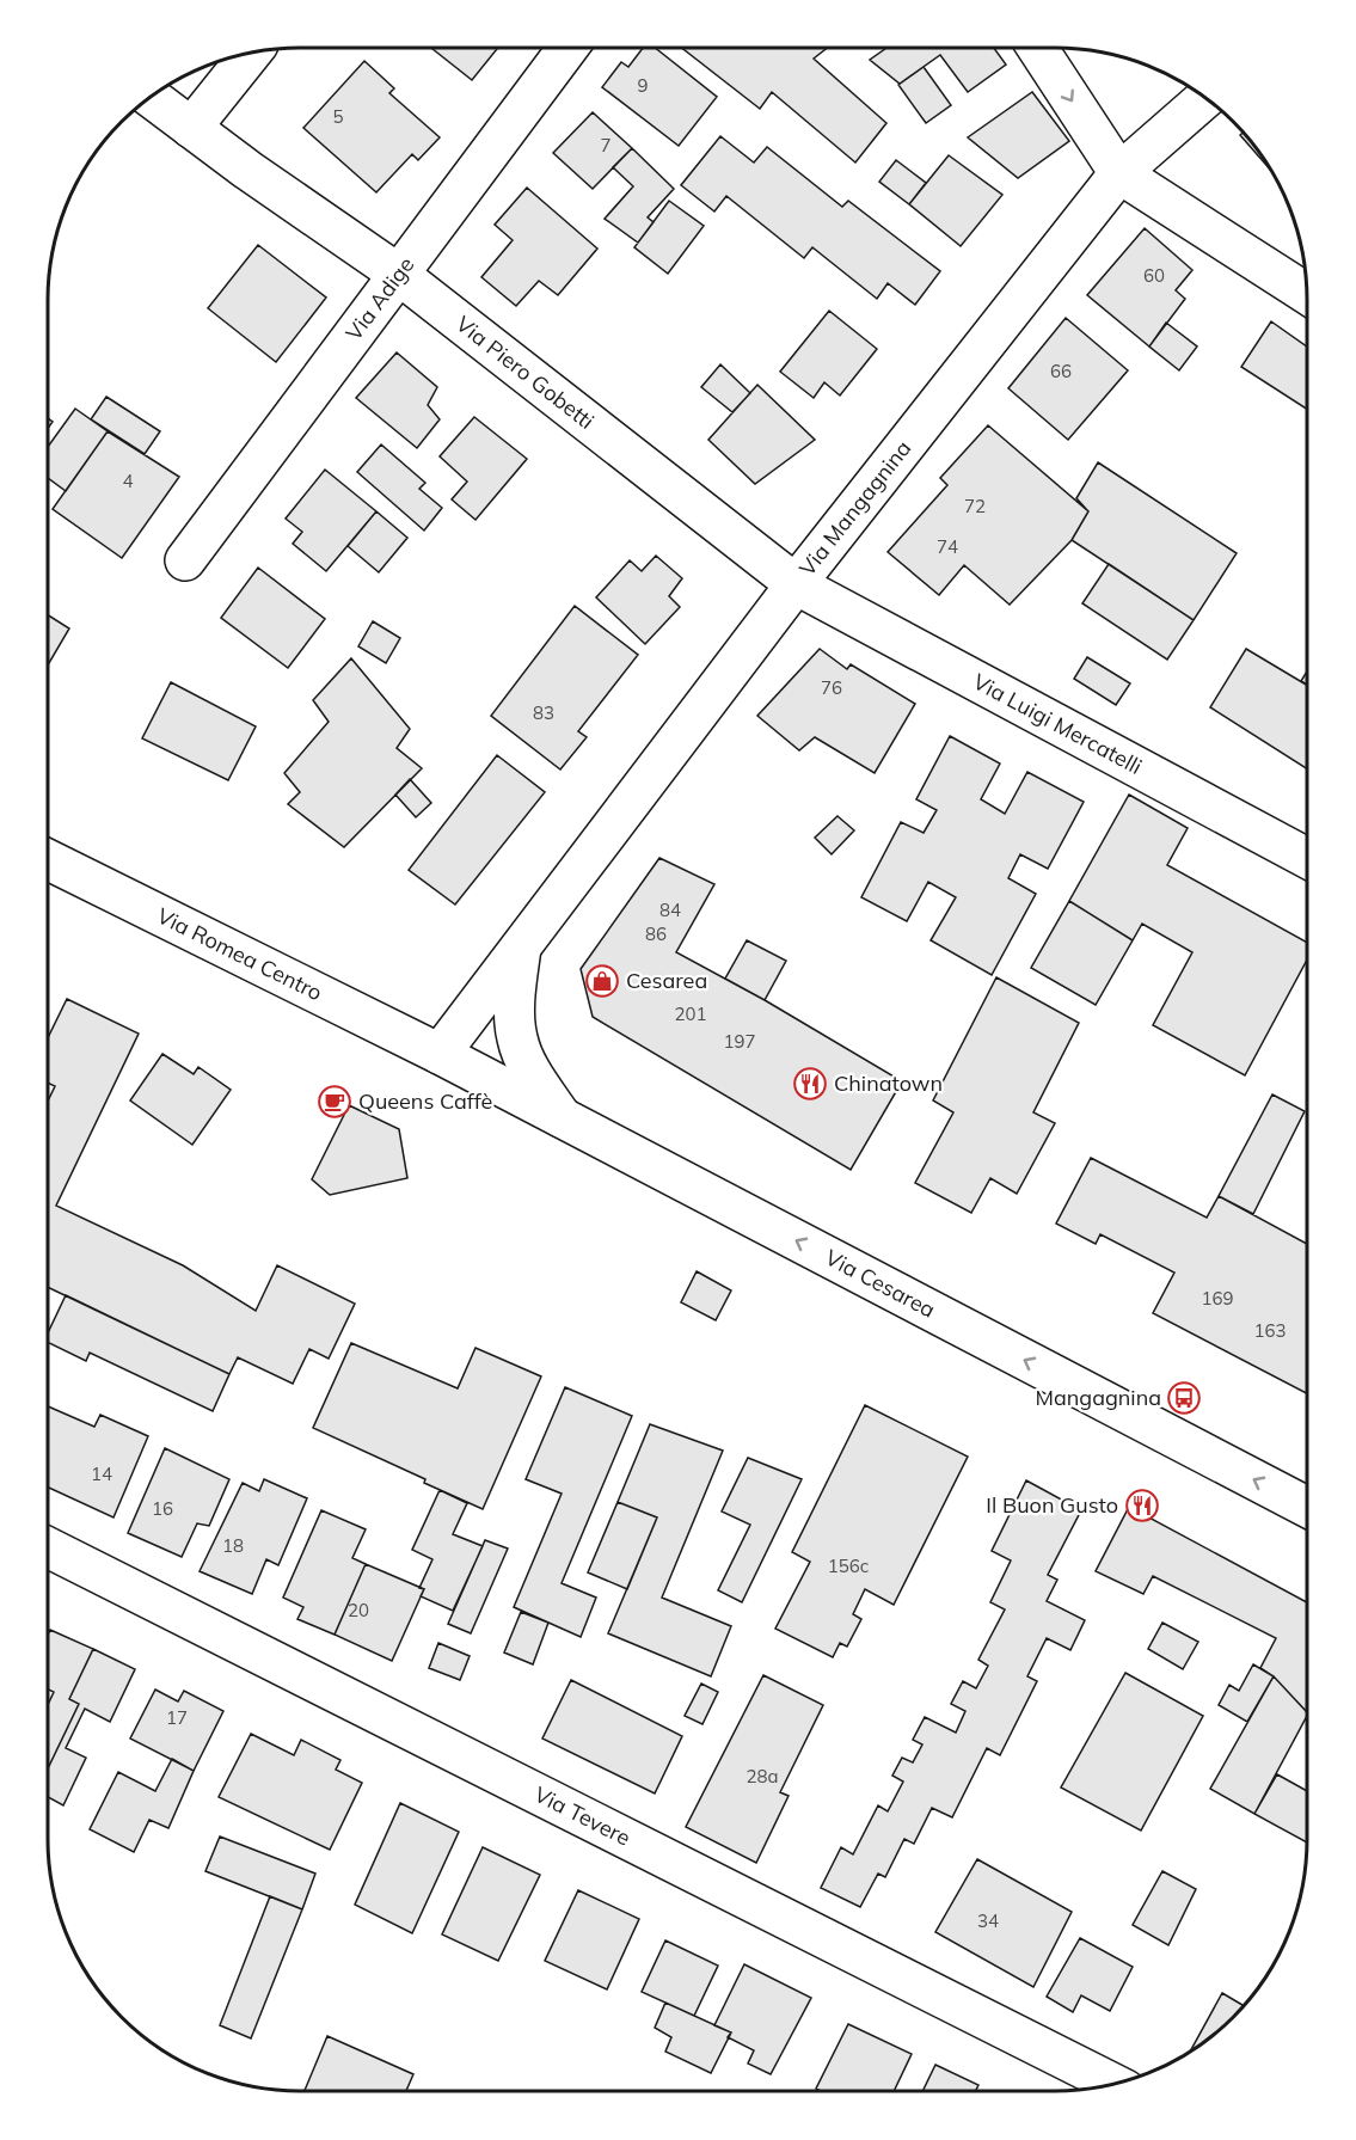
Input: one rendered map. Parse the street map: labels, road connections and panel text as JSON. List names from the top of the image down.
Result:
{
  "streets": {
    "street": [
      "Via Adige",
      "Via Piero Gobetti",
      "Via Mangagnina",
      "Via Luigi Mercatelli",
      "Via Romea Centro",
      "Via Cesarea",
      "Via Tevere"
    ]
  },
  "crossings": [
    ["Via Adige", "Via Piero Gobetti"],
    ["Via Piero Gobetti", "Via Mangagnina"],
    ["Via Piero Gobetti", "Via Luigi Mercatelli"],
    ["Via Mangagnina", "Via Luigi Mercatelli"],
    ["Via Mangagnina", "Via Romea Centro"],
    ["Via Mangagnina", "Via Cesarea"],
    ["Via Romea Centro", "Via Cesarea"]
  ],
  "one_way": ["Via Cesarea"],
  "places": {
    "shop": ["Cesarea"],
    "restaurant": ["Chinatown", "Il Buon Gusto"],
    "cafe": ["Queens Caffè"],
    "bus stop": ["Mangagnina"]
  },
  "house_numbers": [
    "9",
    "5",
    "7",
    "60",
    "66",
    "4",
    "72",
    "74",
    "76",
    "83",
    "84",
    "86",
    "201",
    "197",
    "169",
    "163",
    "14",
    "16",
    "18",
    "156c",
    "20",
    "17",
    "28a",
    "34"
  ]
}
